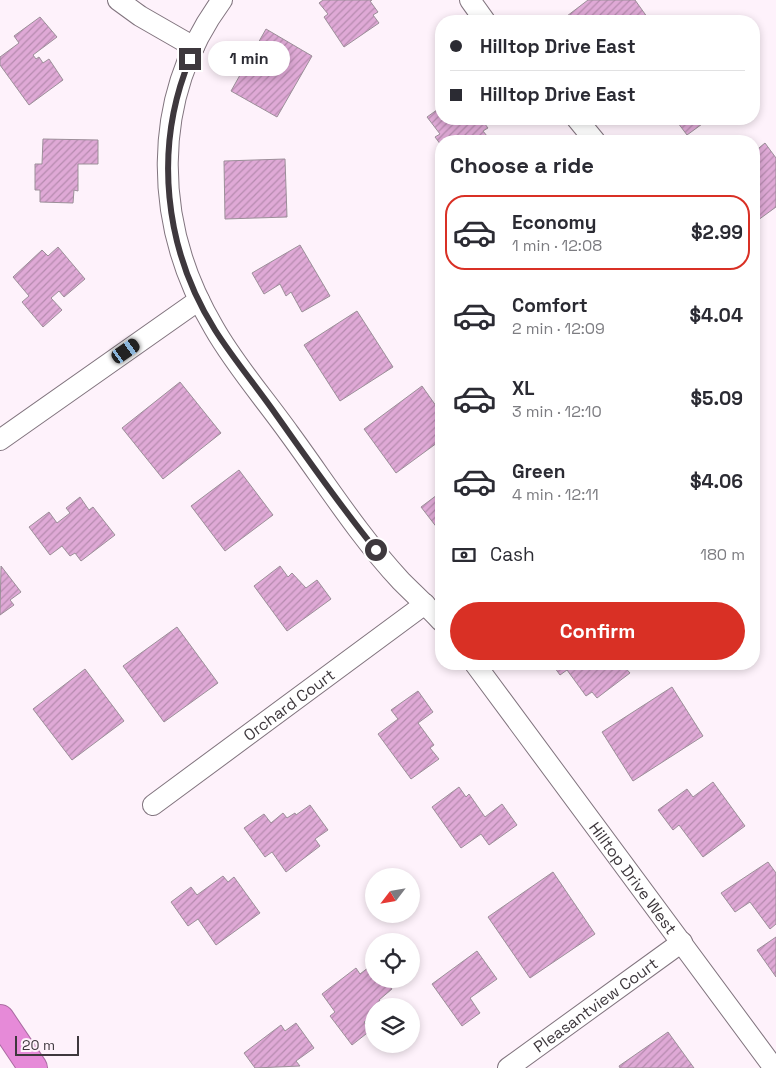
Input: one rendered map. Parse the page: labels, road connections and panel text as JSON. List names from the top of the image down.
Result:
{
  "streets": {
    "street": ["Orchard Court", "Hilltop Drive West", "Pleasantview Court"]
  },
  "crossings": [
    ["Hilltop Drive West", "Pleasantview Court"]
  ],
  "scale_bar": "20 m",
  "north": "bottom left",
  "page": {
    "banner": ["Hilltop Drive East", "Hilltop Drive East"],
    "bubble": "1 min",
    "heading": "Choose a ride",
    "list": [
      {
        "name": "Economy",
        "note": "1 min · 12:08",
        "value": "$2.99"
      },
      {
        "name": "Comfort",
        "note": "2 min · 12:09",
        "value": "$4.04"
      },
      {
        "name": "XL",
        "note": "3 min · 12:10",
        "value": "$5.09"
      },
      {
        "name": "Green",
        "note": "4 min · 12:11",
        "value": "$4.06"
      }
    ],
    "pay": ["Cash", "180 m"],
    "buttons": "Confirm",
    "scale": "20 m"
  }
}
